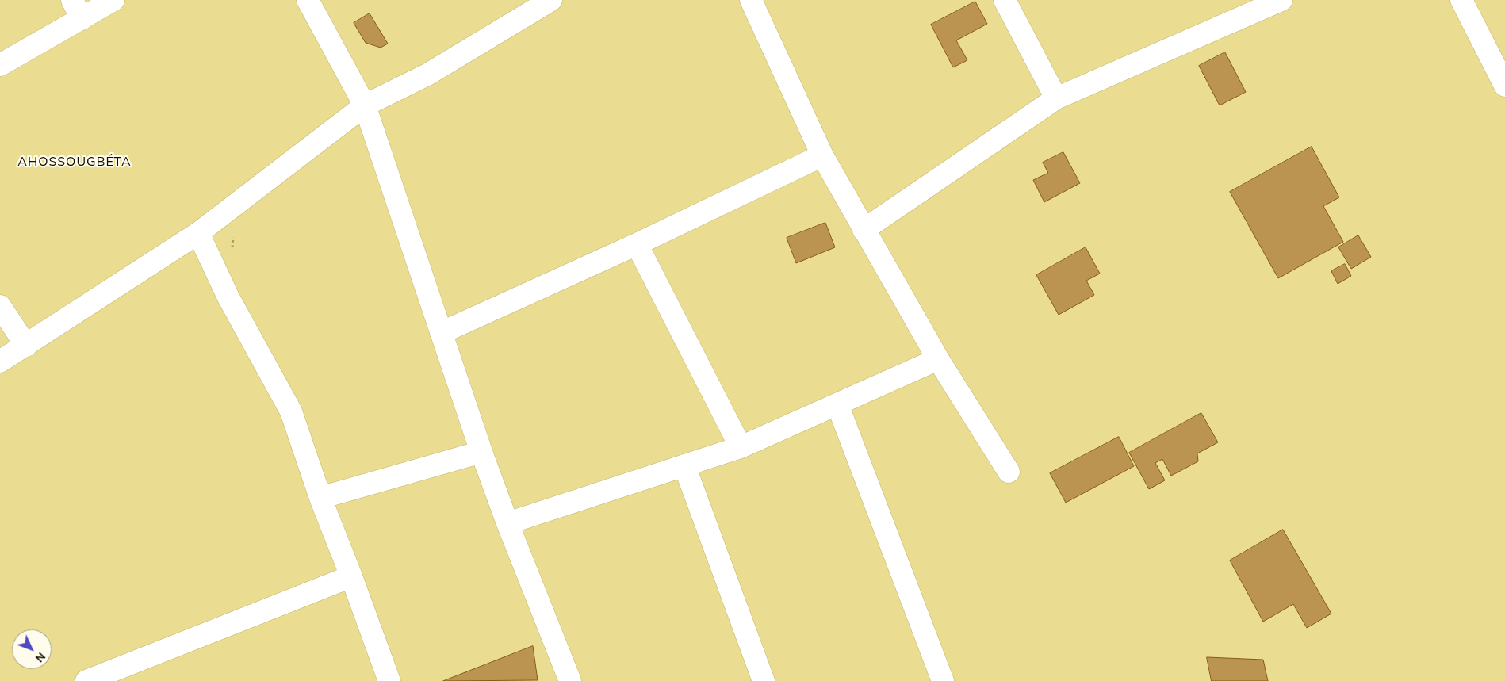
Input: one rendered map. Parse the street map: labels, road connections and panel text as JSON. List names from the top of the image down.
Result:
{
  "districts": ["AHOSSOUGBÉTA"],
  "north": "bottom right"
}
